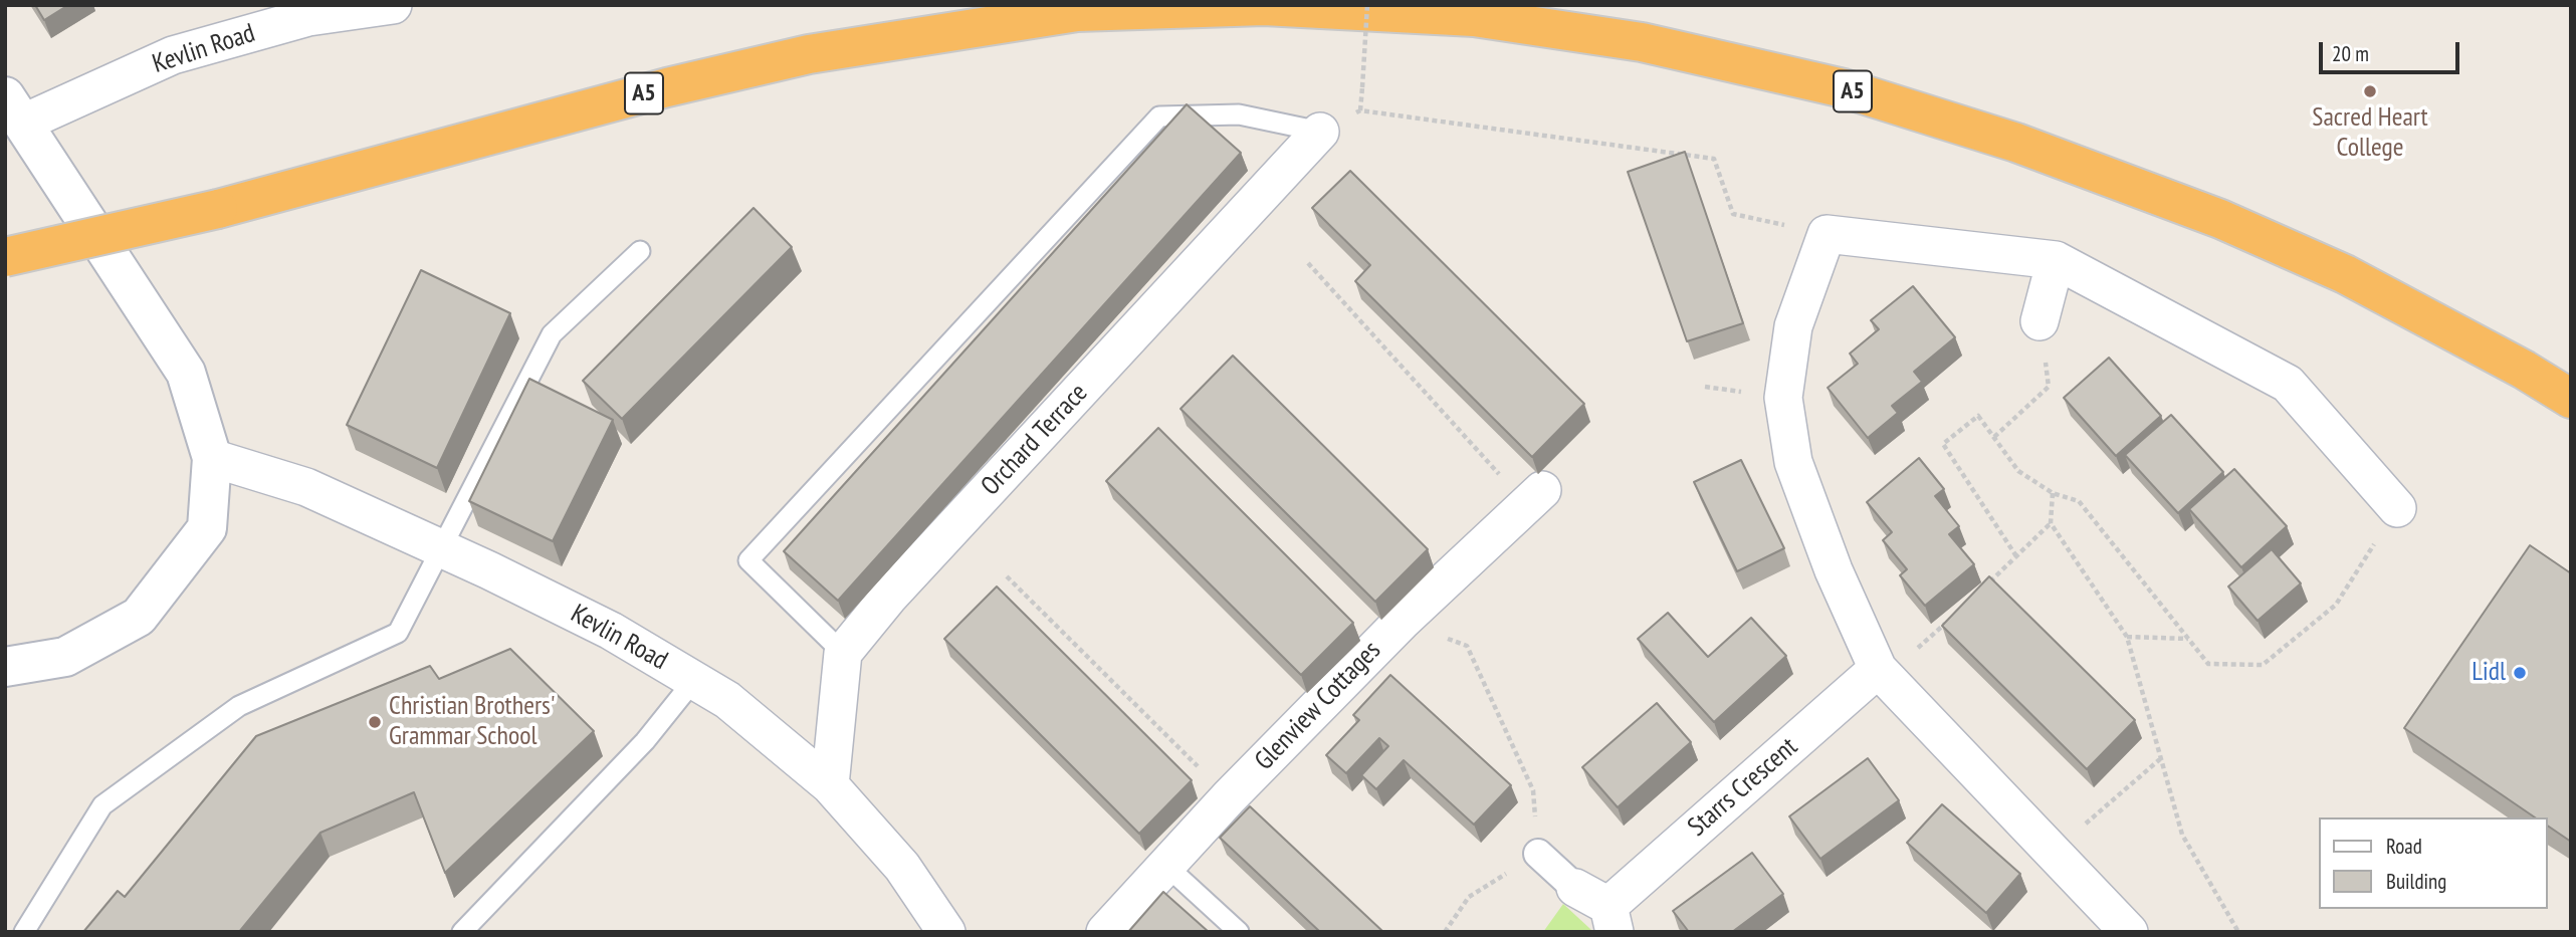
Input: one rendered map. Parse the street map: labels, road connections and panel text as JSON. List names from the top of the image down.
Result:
{
  "streets": {
    "highway": ["A5"],
    "street": [
      "Kevlin Road",
      "Orchard Terrace",
      "Glenview Cottages",
      "Starrs Crescent"
    ]
  },
  "places": ["Sacred Heart College", "Lidl", "Christian Brothers' Grammar School"],
  "legend": ["Road", "Building"],
  "scale_bar": "20 m"
}
